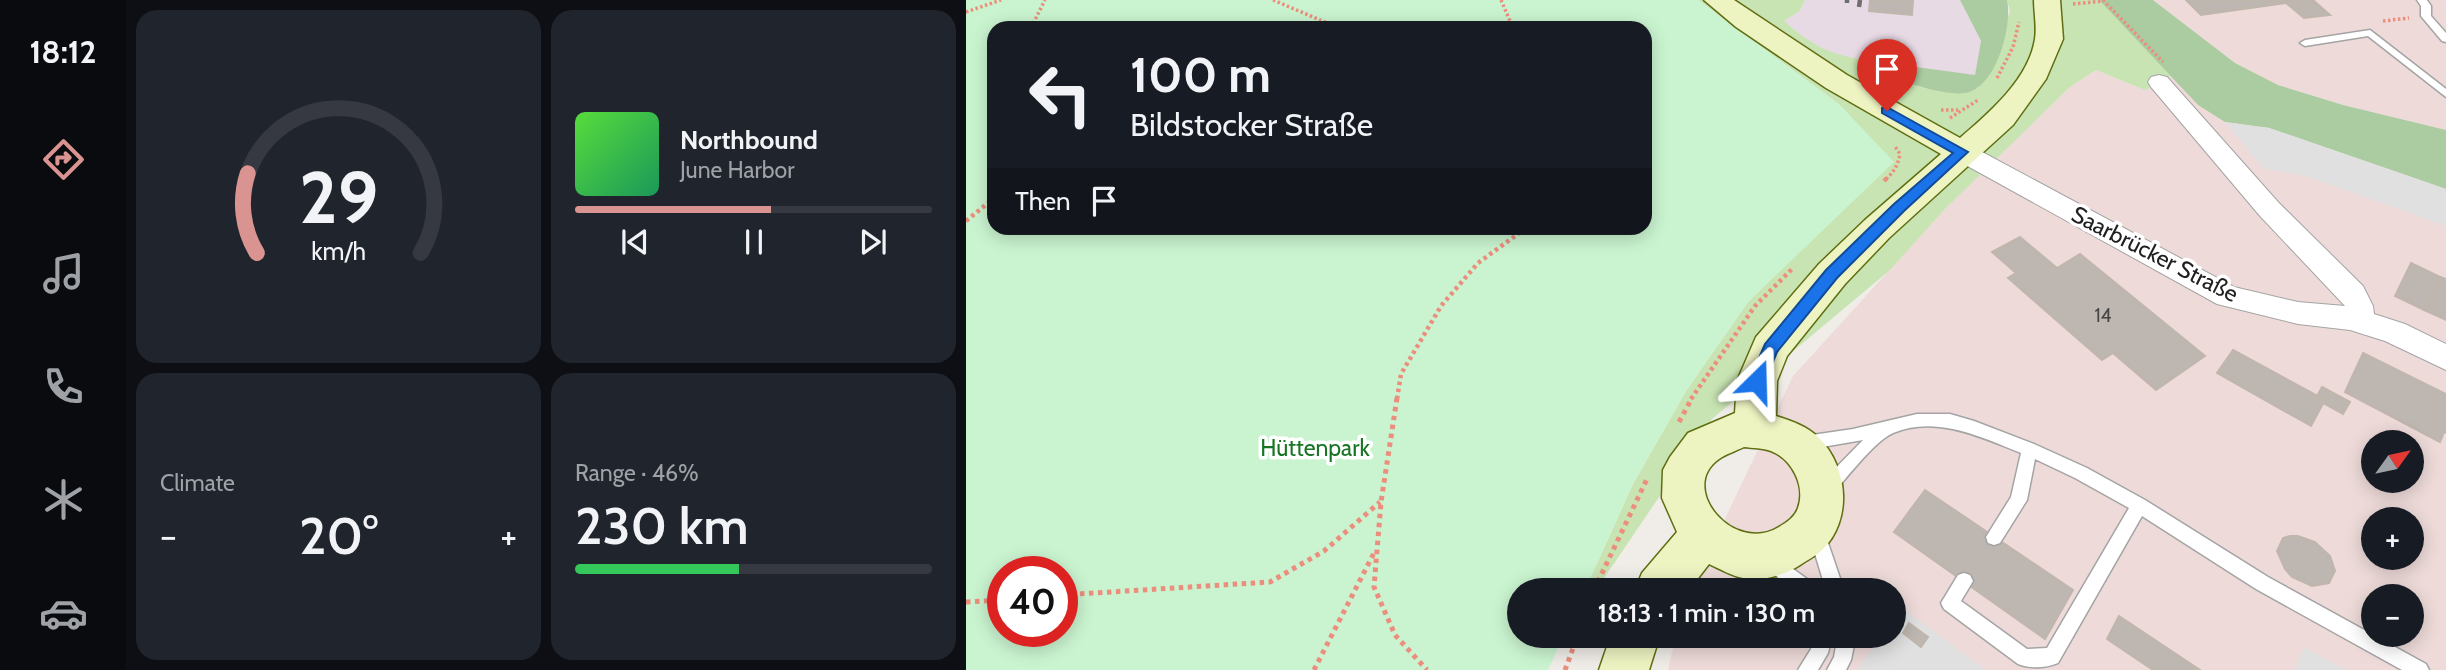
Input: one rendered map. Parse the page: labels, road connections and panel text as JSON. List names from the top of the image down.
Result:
{
  "streets": {
    "street": ["Saarbrücker Straße"]
  },
  "parks": ["Hüttenpark"],
  "house_numbers": ["14"],
  "north": "top right",
  "page": {
    "tabs": "18:12",
    "turn": ["100 m", "Bildstocker Straße"],
    "song": ["Northbound", "June Harbor"],
    "then": "Then",
    "tile": [
      "Climate",
      ["Range · 46%", "230 km"]
    ],
    "map_buttons": ["+", "−"],
    "heat": ["−", "20°", "+"],
    "limit": "40",
    "trip": "18:13 · 1 min · 130 m",
    "gauge": ["29", "km/h"]
  }
}
